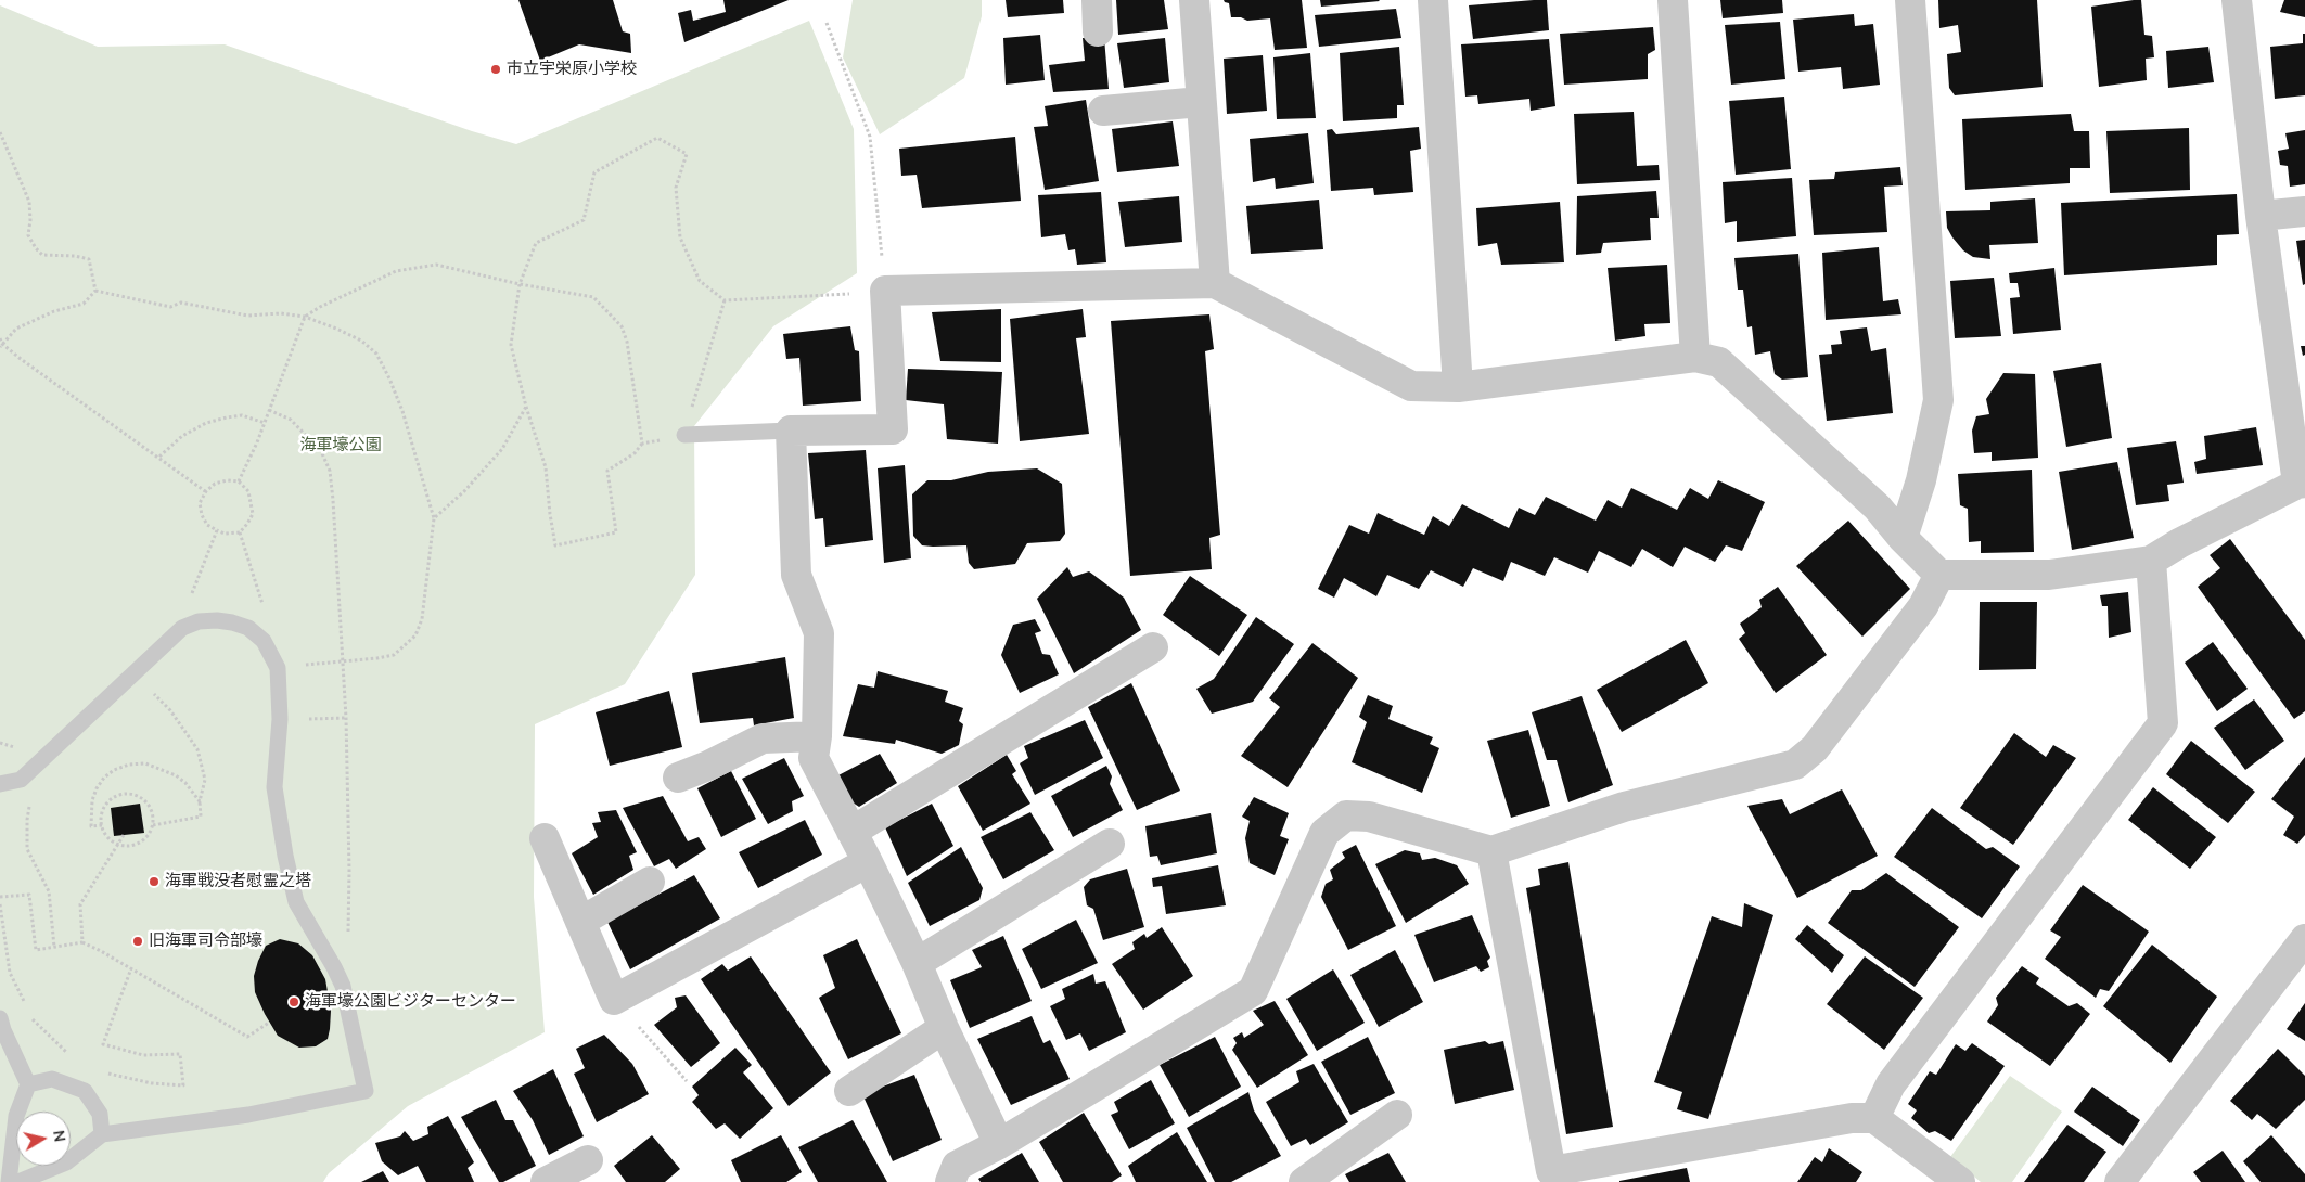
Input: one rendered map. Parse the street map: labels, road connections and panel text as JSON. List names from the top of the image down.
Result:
{
  "parks": ["海軍壕公園"],
  "places": [
    "市立宇栄原小学校",
    "海軍戦没者慰霊之塔",
    "旧海軍司令部壕",
    "海軍壕公園ビジターセンター"
  ],
  "north": "right"
}
